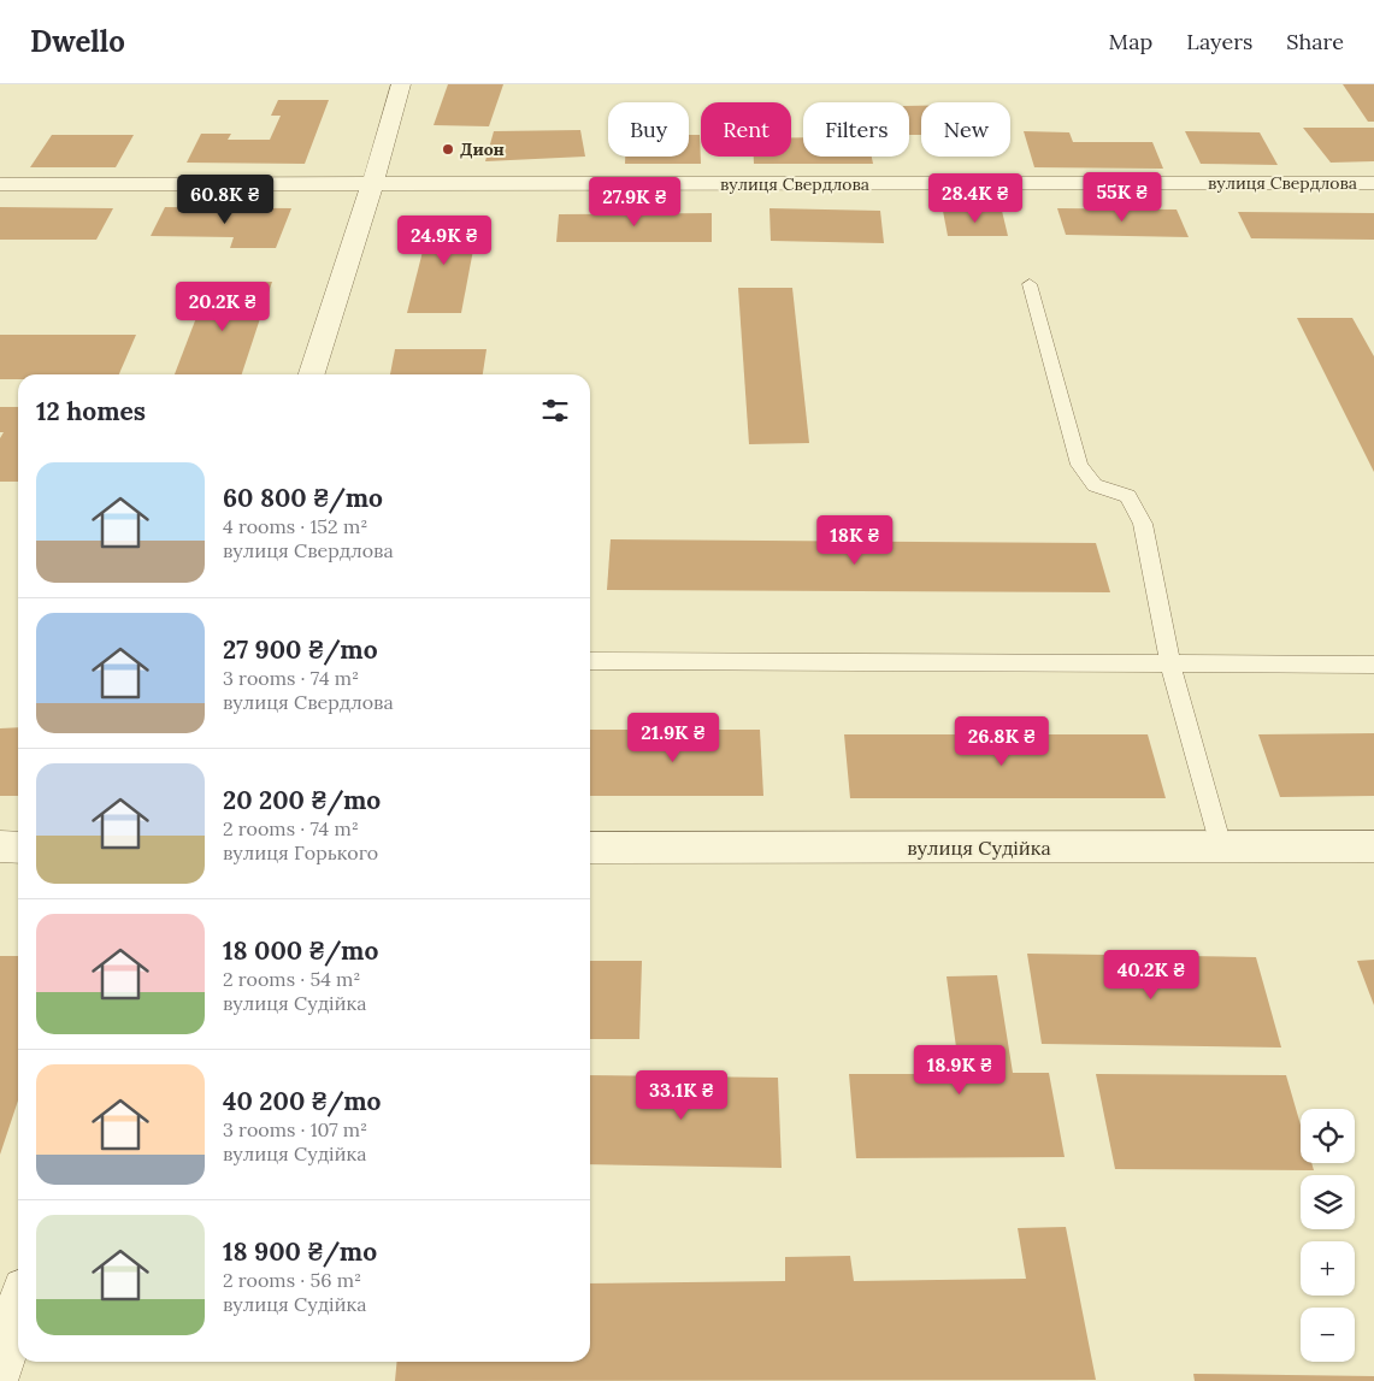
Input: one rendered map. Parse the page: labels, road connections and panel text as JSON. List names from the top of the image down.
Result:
{
  "streets": {
    "street": ["вулиця Свердлова", "вулиця Судійка"]
  },
  "places": ["Дион"],
  "page": {
    "header": "Dwello",
    "nav": ["Map", "Layers", "Share"],
    "chip": [
      "Buy",
      "Rent",
      "Filters",
      "New"
    ],
    "price": [
      "55K ₴",
      "28.4K ₴",
      "60.8K ₴",
      "27.9K ₴",
      "24.9K ₴",
      "20.2K ₴",
      "18K ₴",
      "21.9K ₴",
      "26.8K ₴",
      "40.2K ₴",
      "18.9K ₴",
      "33.1K ₴"
    ],
    "heading": "12 homes",
    "list": [
      {
        "name": "60 800 ₴/mo",
        "note": "4 rooms · 152 m² · вулиця Свердлова"
      },
      {
        "name": "27 900 ₴/mo",
        "note": "3 rooms · 74 m² · вулиця Свердлова"
      },
      {
        "name": "20 200 ₴/mo",
        "note": "2 rooms · 74 m² · вулиця Горького"
      },
      {
        "name": "18 000 ₴/mo",
        "note": "2 rooms · 54 m² · вулиця Судійка"
      },
      {
        "name": "40 200 ₴/mo",
        "note": "3 rooms · 107 m² · вулиця Судійка"
      },
      {
        "name": "18 900 ₴/mo",
        "note": "2 rooms · 56 m² · вулиця Судійка"
      }
    ],
    "map_buttons": ["+", "−"]
  }
}
